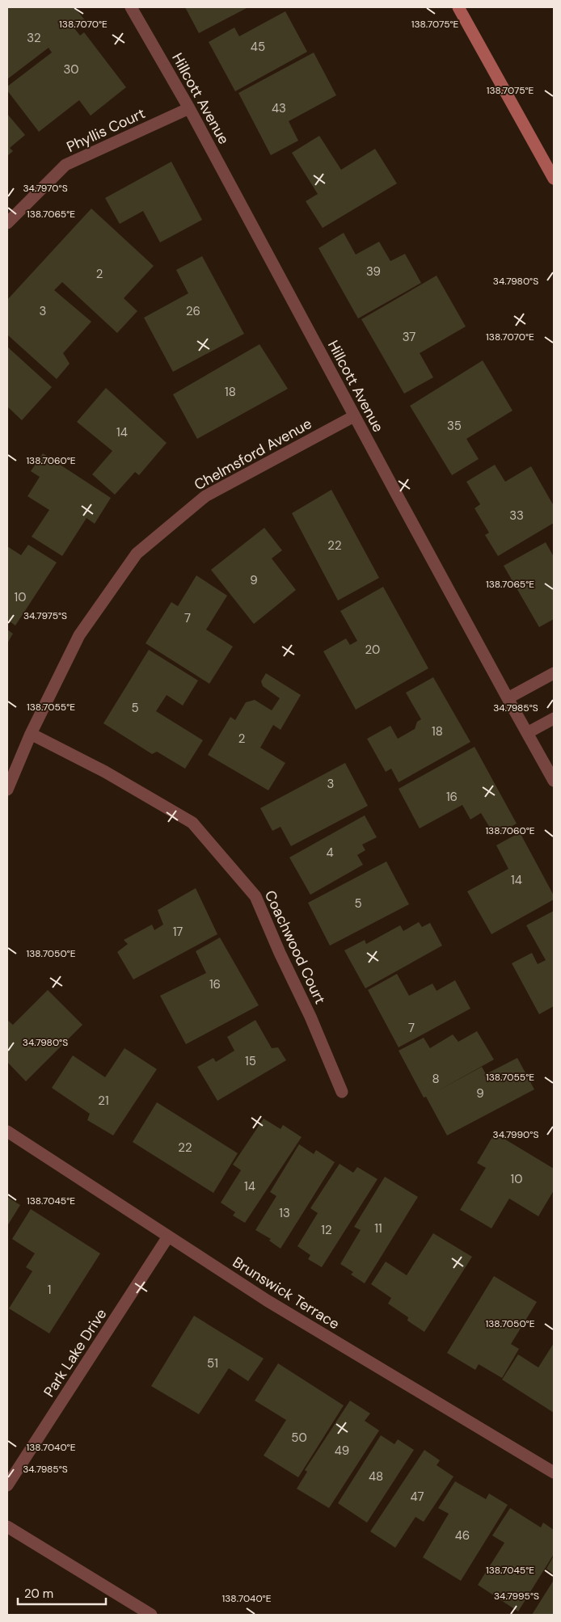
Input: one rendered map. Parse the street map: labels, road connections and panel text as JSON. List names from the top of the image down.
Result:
{
  "streets": {
    "street": [
      "Hillcott Avenue",
      "Phyllis Court",
      "Chelmsford Avenue",
      "Coachwood Court",
      "Brunswick Terrace",
      "Park Lake Drive"
    ]
  },
  "crossings": [
    ["Hillcott Avenue", "Phyllis Court"],
    ["Hillcott Avenue", "Chelmsford Avenue"],
    ["Chelmsford Avenue", "Coachwood Court"],
    ["Brunswick Terrace", "Park Lake Drive"]
  ],
  "house_numbers": [
    "32",
    "45",
    "30",
    "43",
    "39",
    "2",
    "3",
    "26",
    "37",
    "18",
    "35",
    "14",
    "33",
    "22",
    "9",
    "10",
    "7",
    "20",
    "5",
    "18",
    "2",
    "3",
    "16",
    "4",
    "14",
    "5",
    "17",
    "16",
    "7",
    "15",
    "8",
    "9",
    "21",
    "22",
    "10",
    "14",
    "13",
    "11",
    "12",
    "1",
    "51",
    "50",
    "49",
    "48",
    "47",
    "46"
  ],
  "scale_bar": "20 m",
  "coordinates": [
    "138.7070°E",
    "138.7075°E",
    "34.7970°S",
    "138.7065°E",
    "34.7980°S",
    "138.7060°E",
    "34.7975°S",
    "138.7055°E",
    "34.7985°S",
    "138.7050°E",
    "34.7990°S",
    "138.7045°E",
    "138.7040°E",
    "34.7995°S"
  ]
}
